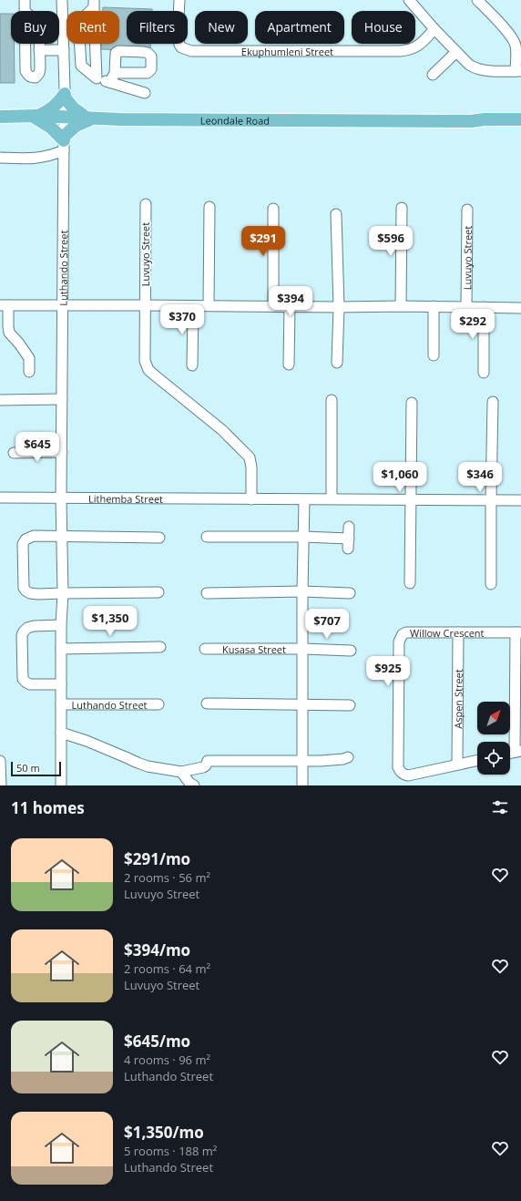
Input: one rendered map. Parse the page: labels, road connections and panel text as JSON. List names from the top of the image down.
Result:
{
  "streets": {
    "main road": ["Leondale Road"],
    "street": [
      "Ekuphumleni Street",
      "Luvuyo Street",
      "Luthando Street",
      "Lithemba Street",
      "Willow Crescent",
      "Kusasa Street",
      "Aspen Street"
    ]
  },
  "crossings": [
    ["Leondale Road", "Luthando Street"],
    ["Luvuyo Street", "Lithemba Street"],
    ["Luthando Street", "Lithemba Street"],
    ["Willow Crescent", "Aspen Street"]
  ],
  "scale_bar": "50 m",
  "north": "top right",
  "page": {
    "chip": [
      "Buy",
      "Rent",
      "Filters",
      "New",
      "Apartment",
      "House"
    ],
    "price": [
      "$291",
      "$596",
      "$394",
      "$370",
      "$292",
      "$645",
      "$1,060",
      "$346",
      "$1,350",
      "$707",
      "$925"
    ],
    "scale": "50 m",
    "heading": "11 homes",
    "list": [
      {
        "name": "$291/mo",
        "note": "2 rooms · 56 m² · Luvuyo Street"
      },
      {
        "name": "$394/mo",
        "note": "2 rooms · 64 m² · Luvuyo Street"
      },
      {
        "name": "$645/mo",
        "note": "4 rooms · 96 m² · Luthando Street"
      },
      {
        "name": "$1,350/mo",
        "note": "5 rooms · 188 m² · Luthando Street"
      }
    ]
  }
}
